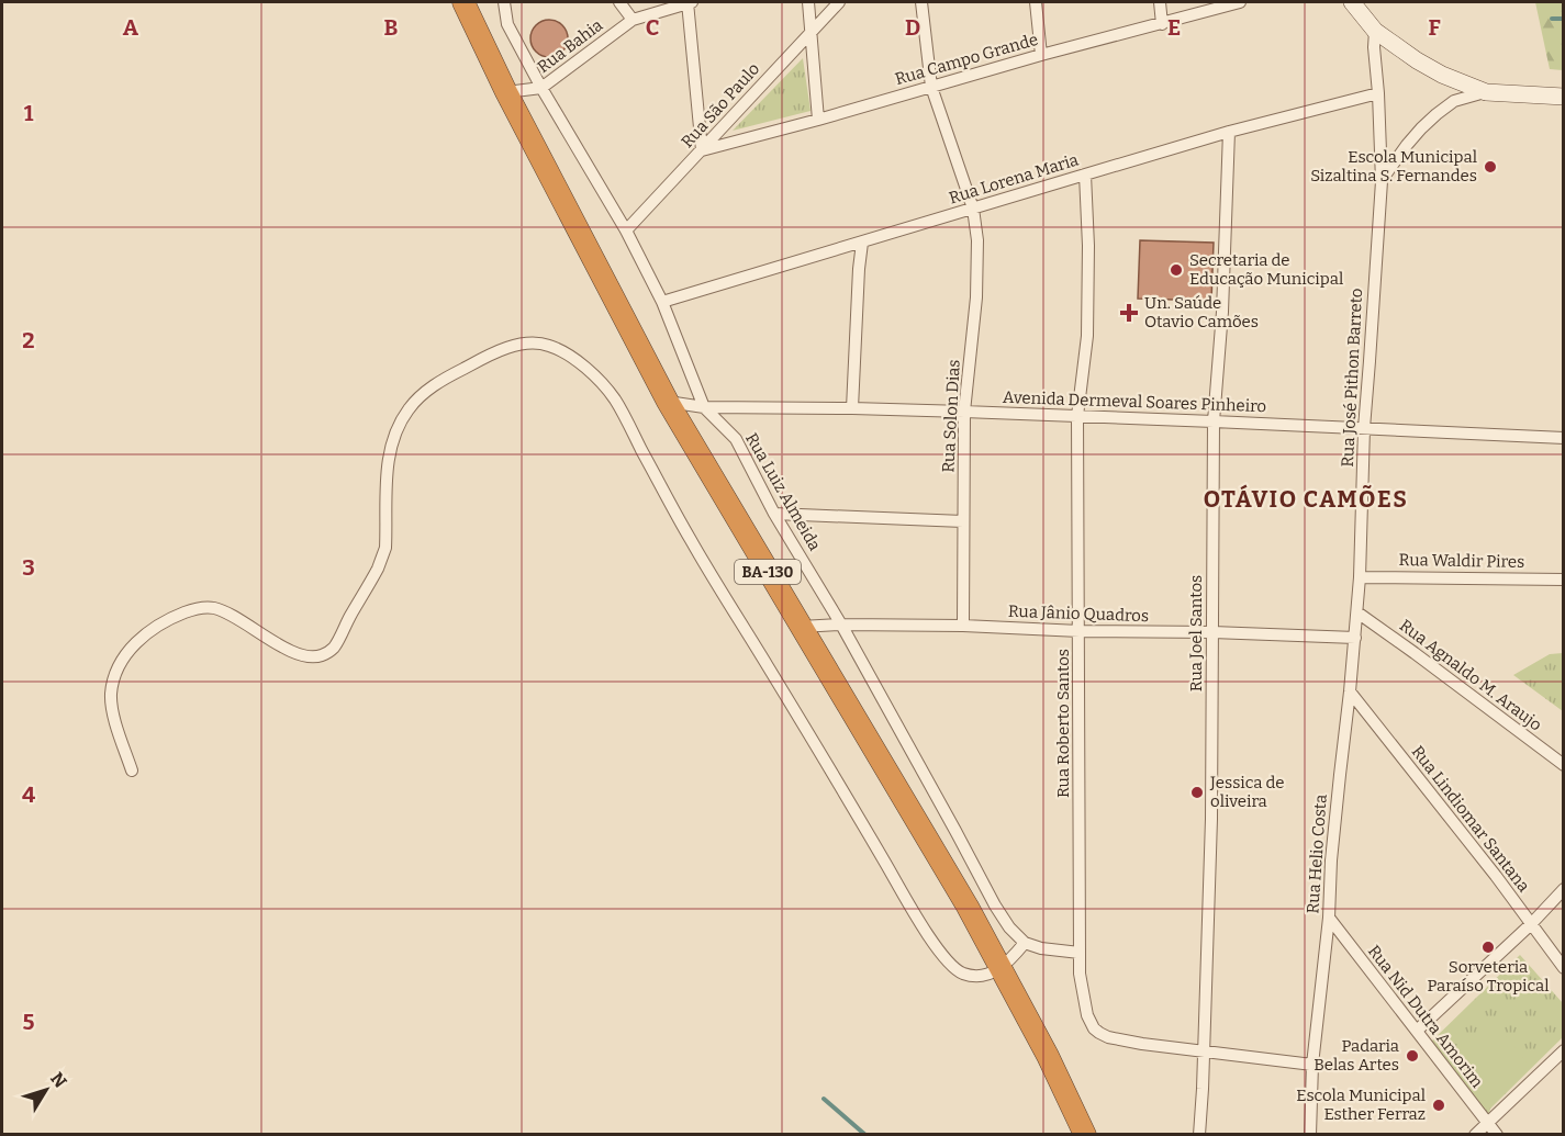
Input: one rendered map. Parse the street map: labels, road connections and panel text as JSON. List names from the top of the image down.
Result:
{
  "streets": {
    "highway": ["BA-130"],
    "street": [
      "Rua Bahia",
      "Rua Campo Grande",
      "Rua São Paulo",
      "Rua Lorena Maria",
      "Rua José Pithon Barreto",
      "Avenida Dermeval Soares Pinheiro",
      "Rua Solon Dias",
      "Rua Luiz Almeida",
      "Rua Waldir Pires",
      "Rua Jânio Quadros",
      "Rua Joel Santos",
      "Rua Agnaldo M. Araujo",
      "Rua Roberto Santos",
      "Rua Lindiomar Santana",
      "Rua Helio Costa",
      "Rua Nid Dutra Amorim"
    ]
  },
  "crossings": [
    ["Rua Bahia", "Rua Luiz Almeida"],
    ["Rua Campo Grande", "Rua São Paulo"],
    ["Rua Campo Grande", "Rua Solon Dias"],
    ["Rua São Paulo", "Rua Luiz Almeida"],
    ["Rua Lorena Maria", "Rua José Pithon Barreto"],
    ["Rua Lorena Maria", "Rua Solon Dias"],
    ["Rua Lorena Maria", "Rua Luiz Almeida"],
    ["Rua Lorena Maria", "Rua Joel Santos"],
    ["Rua Lorena Maria", "Rua Roberto Santos"],
    ["Rua José Pithon Barreto", "Avenida Dermeval Soares Pinheiro"],
    ["Rua José Pithon Barreto", "Rua Waldir Pires"],
    ["Rua José Pithon Barreto", "Rua Helio Costa"],
    ["Avenida Dermeval Soares Pinheiro", "Rua Solon Dias"],
    ["Avenida Dermeval Soares Pinheiro", "Rua Luiz Almeida"],
    ["Avenida Dermeval Soares Pinheiro", "BA-130"],
    ["Avenida Dermeval Soares Pinheiro", "Rua Joel Santos"],
    ["Avenida Dermeval Soares Pinheiro", "Rua Roberto Santos"],
    ["Rua Solon Dias", "Rua Jânio Quadros"],
    ["Rua Luiz Almeida", "Rua Jânio Quadros"],
    ["Rua Waldir Pires", "Rua Helio Costa"],
    ["BA-130", "Rua Jânio Quadros"],
    ["Rua Jânio Quadros", "Rua Joel Santos"],
    ["Rua Jânio Quadros", "Rua Roberto Santos"],
    ["Rua Jânio Quadros", "Rua Helio Costa"],
    ["Rua Joel Santos", "Rua Roberto Santos"],
    ["Rua Agnaldo M. Araujo", "Rua Helio Costa"],
    ["Rua Lindiomar Santana", "Rua Helio Costa"],
    ["Rua Helio Costa", "Rua Nid Dutra Amorim"]
  ],
  "districts": ["OTÁVIO CAMÕES"],
  "places": {
    "other": [
      "Escola Municipal Sizaltina S. Fernandes",
      "Secretaria de Educação Municipal",
      "Jessica de oliveira",
      "Sorveteria Paraíso Tropical",
      "Padaria Belas Artes",
      "Escola Municipal Esther Ferraz"
    ],
    "health": ["Un. Saúde Otavio Camões"]
  },
  "north": "top right",
  "grid": {
    "columns": [
      "A",
      "B",
      "C",
      "D",
      "E",
      "F"
    ],
    "rows": [
      "1",
      "2",
      "3",
      "4",
      "5"
    ]
  }
}
